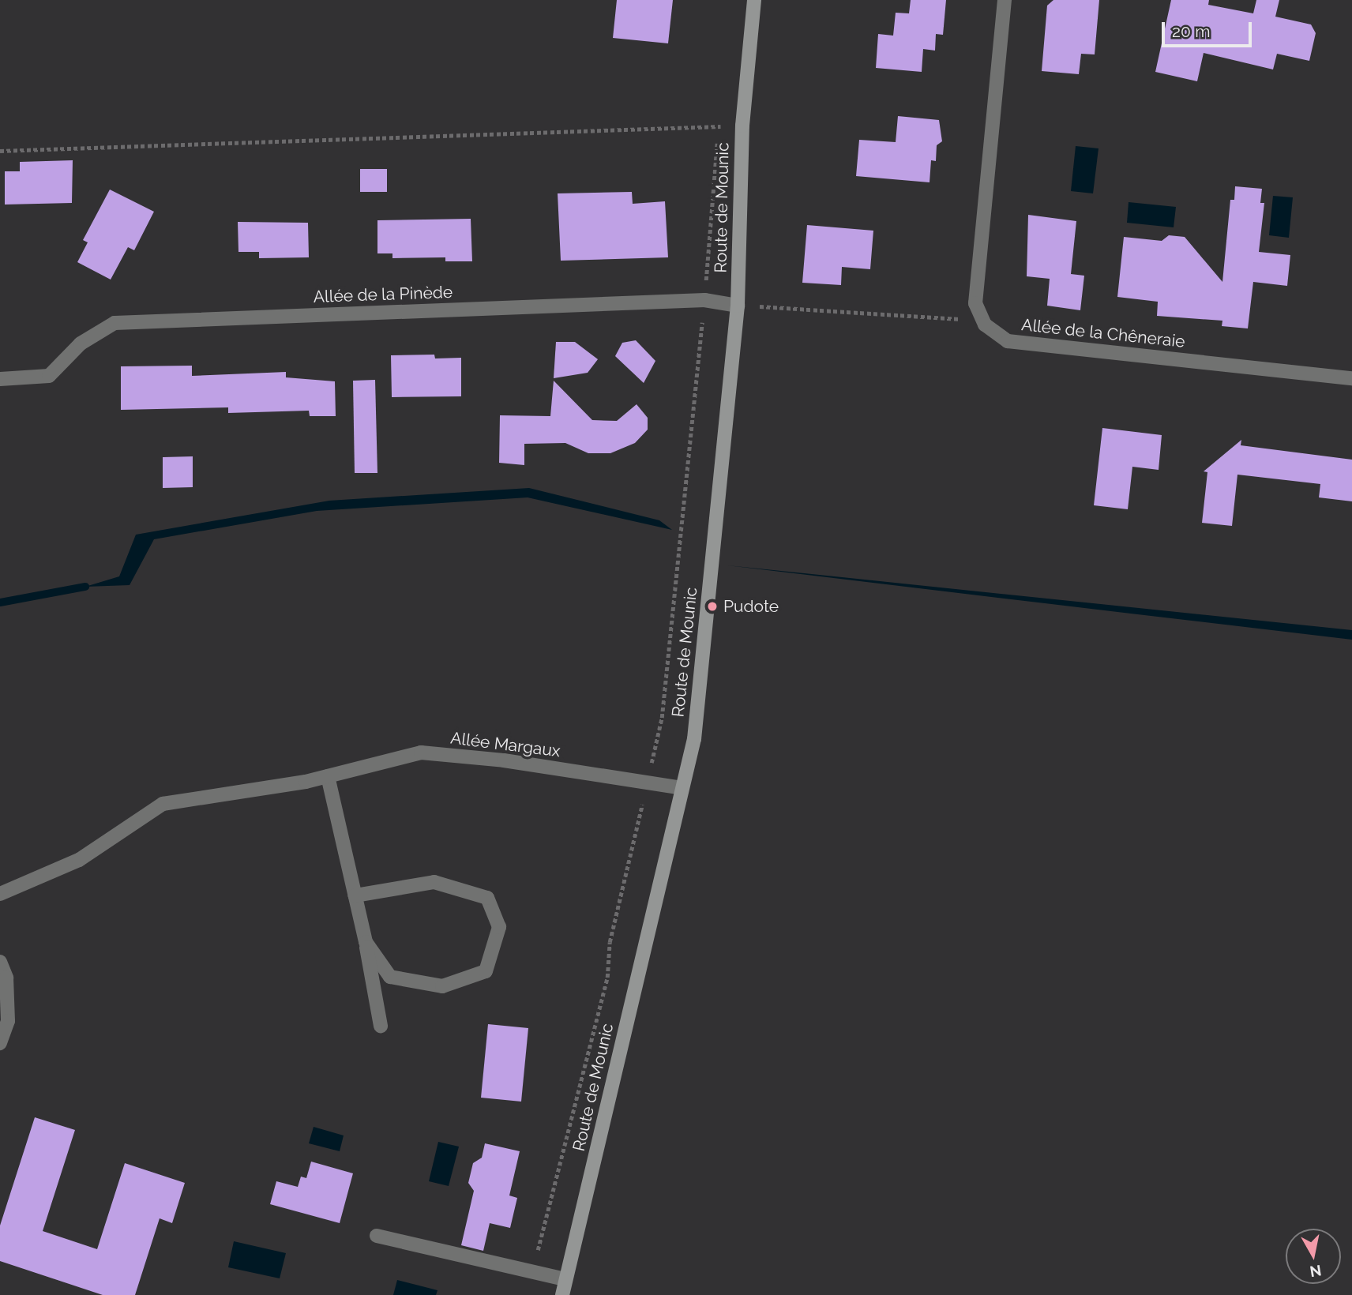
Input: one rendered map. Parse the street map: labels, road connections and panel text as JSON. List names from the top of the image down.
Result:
{
  "streets": {
    "main road": ["Route de Mounic"],
    "street": ["Allée de la Pinède", "Allée de la Chêneraie", "Allée Margaux"]
  },
  "crossings": [
    ["Route de Mounic", "Allée de la Pinède"],
    ["Route de Mounic", "Allée Margaux"]
  ],
  "places": ["Pudote"],
  "scale_bar": "20 m",
  "north": "bottom"
}
